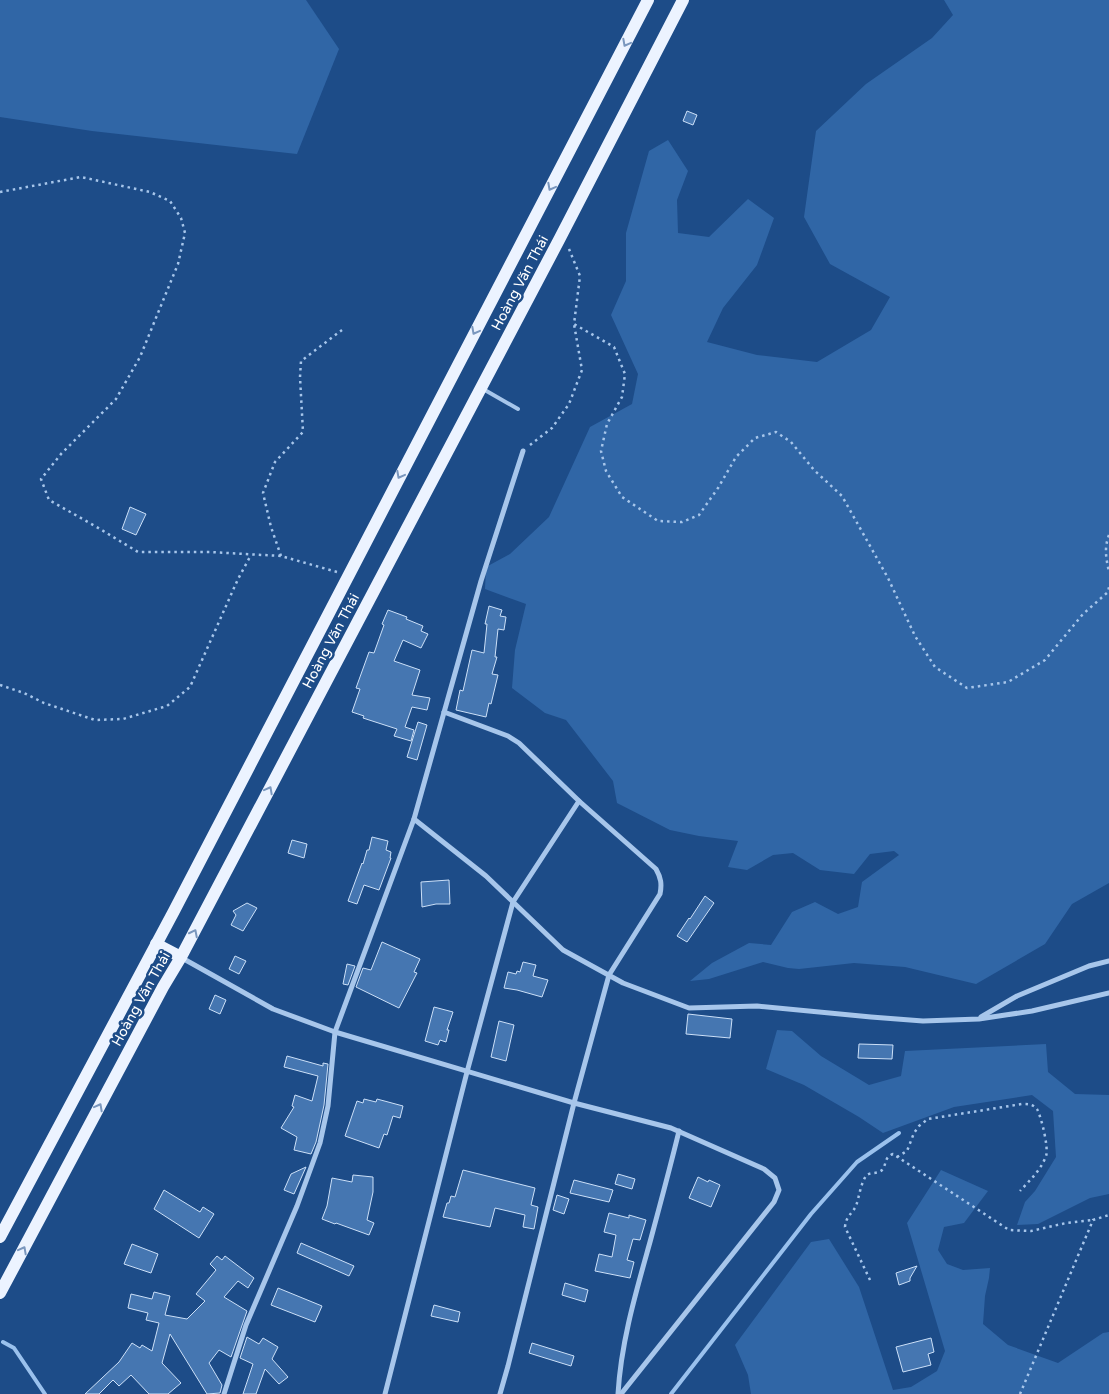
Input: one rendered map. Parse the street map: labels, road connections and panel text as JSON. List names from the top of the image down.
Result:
{
  "streets": {
    "main road": ["Hoàng Văn Thái"]
  }
}
